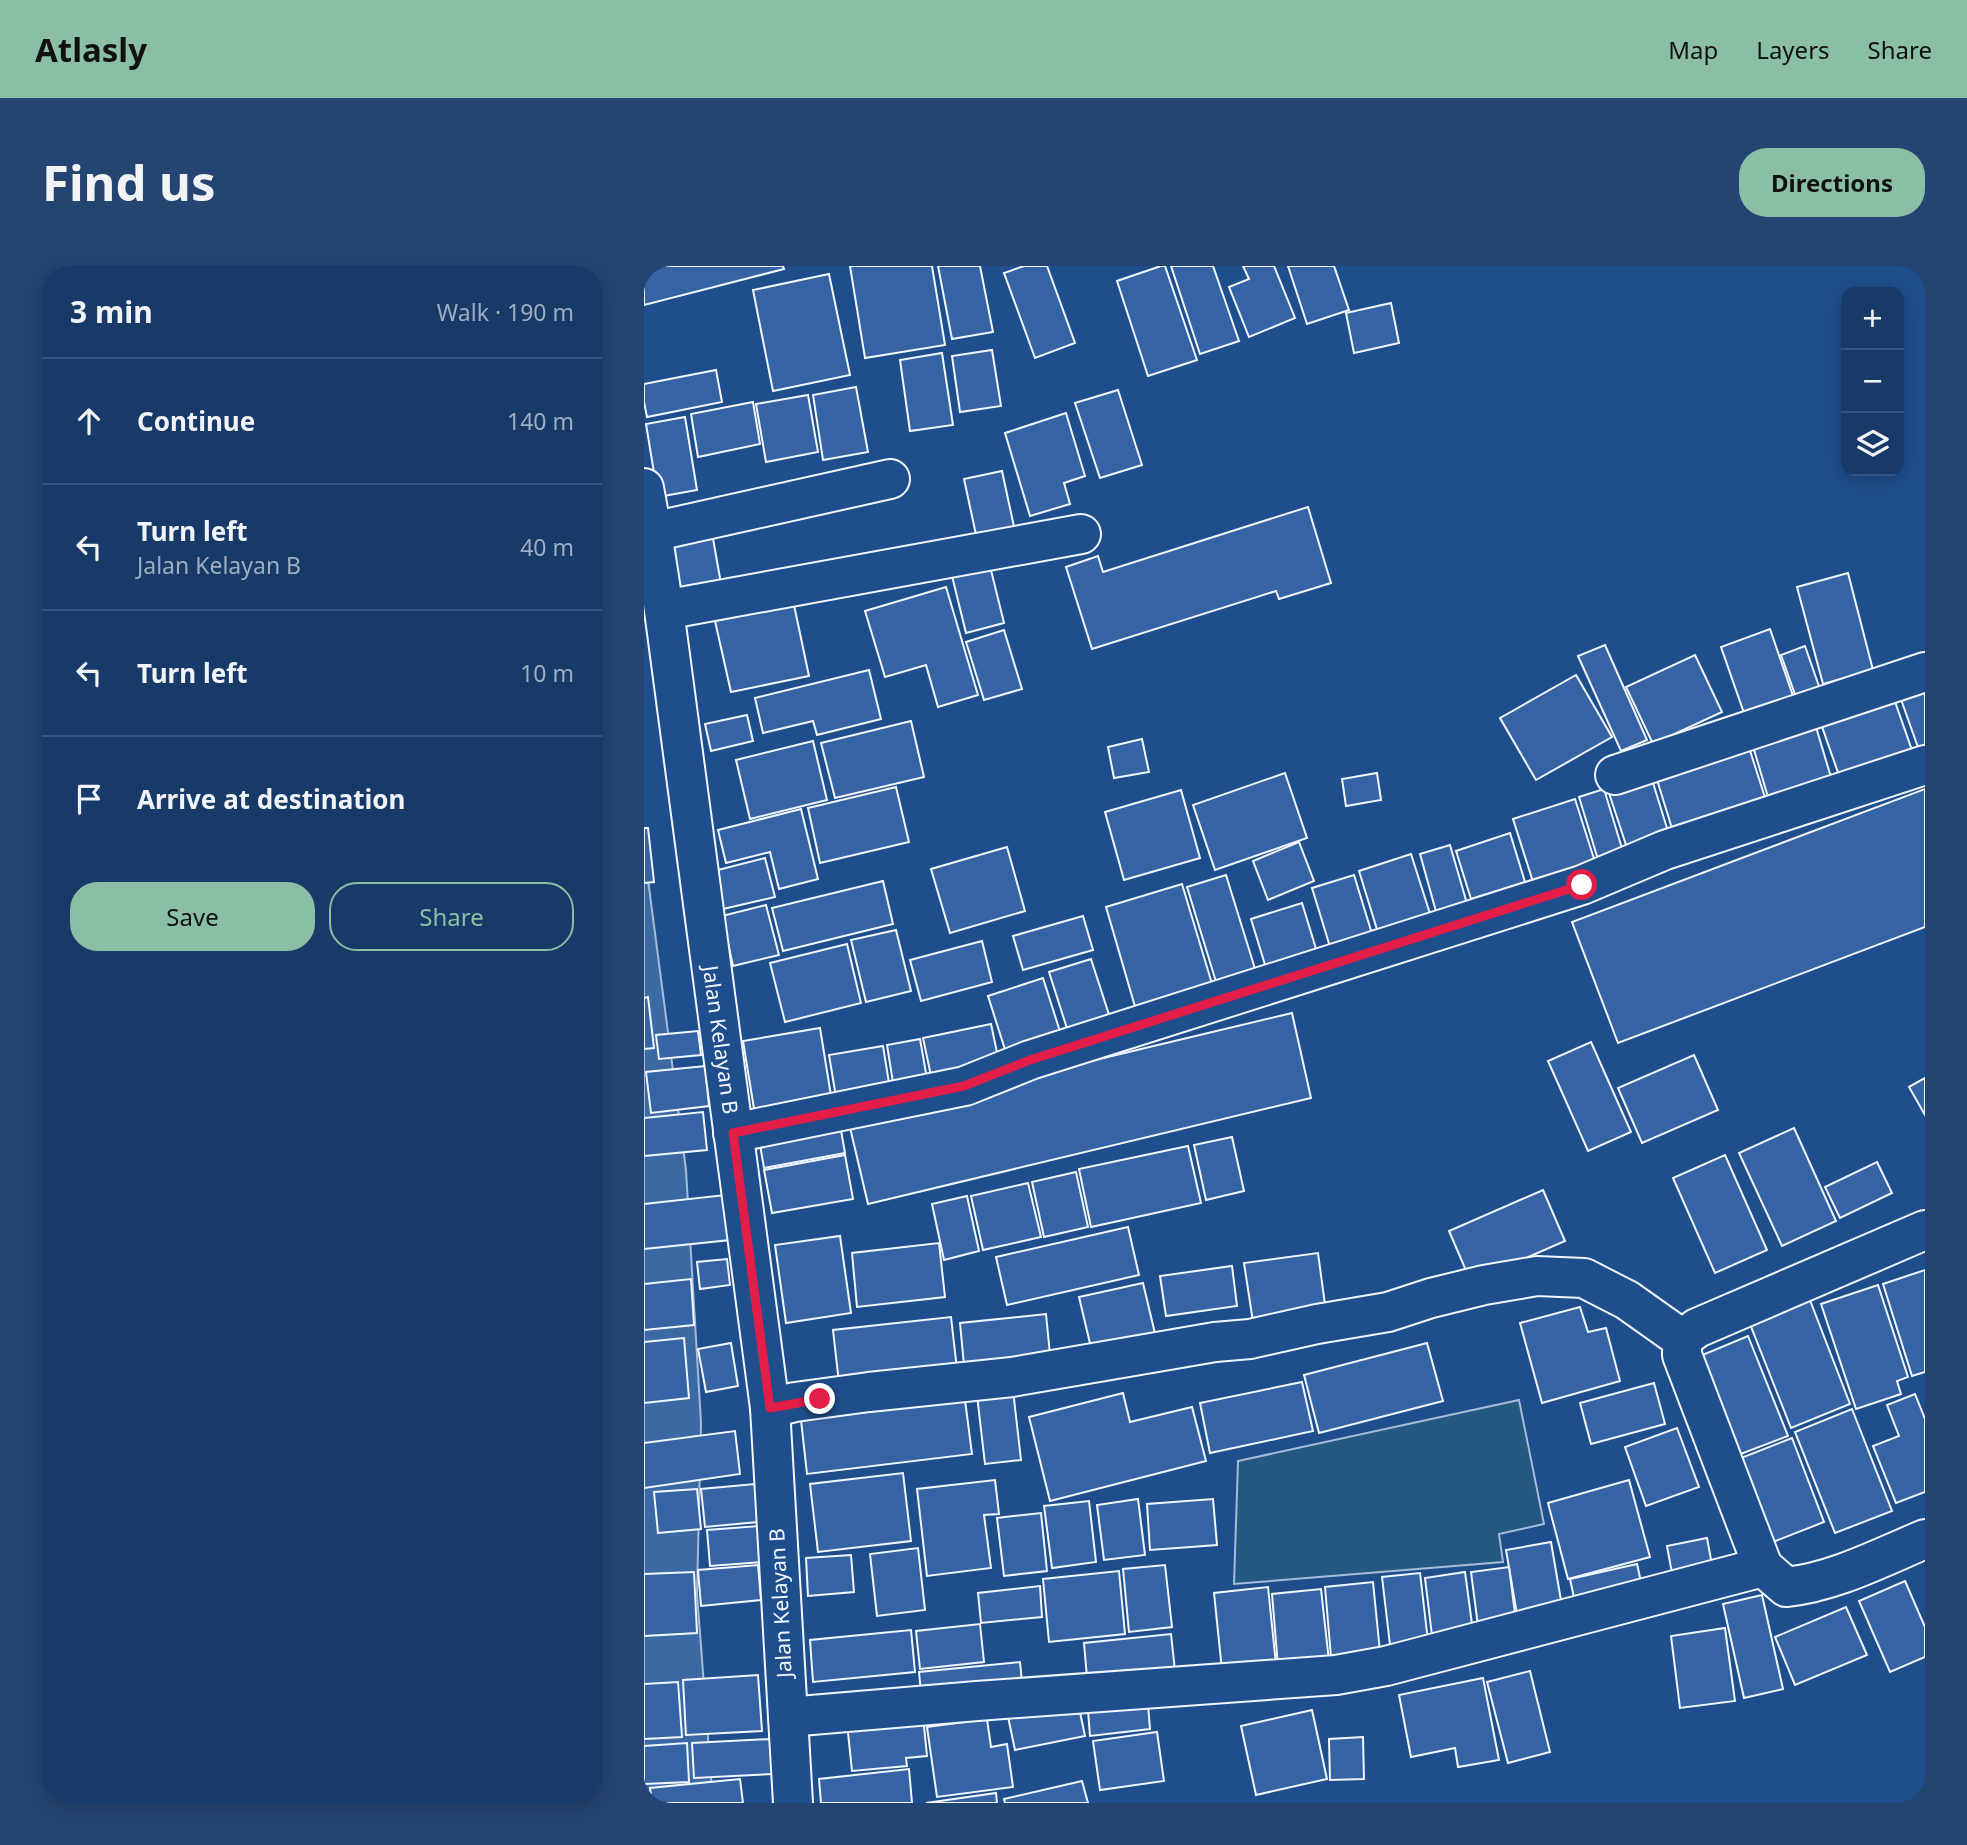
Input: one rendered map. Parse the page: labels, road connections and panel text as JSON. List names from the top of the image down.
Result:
{
  "streets": {
    "street": ["Jalan Kelayan B"]
  },
  "page": {
    "header": "Atlasly",
    "nav": ["Map", "Layers", "Share"],
    "buttons": [
      "Directions",
      ["Save", "Share"]
    ],
    "title": "Find us",
    "heading": ["3 min", "Walk · 190 m"],
    "map_buttons": ["+", "−"],
    "list": [
      ["Continue", "140 m"],
      ["Turn left", "Jalan Kelayan B", "40 m"],
      ["Turn left", "10 m"],
      "Arrive at destination"
    ]
  }
}
